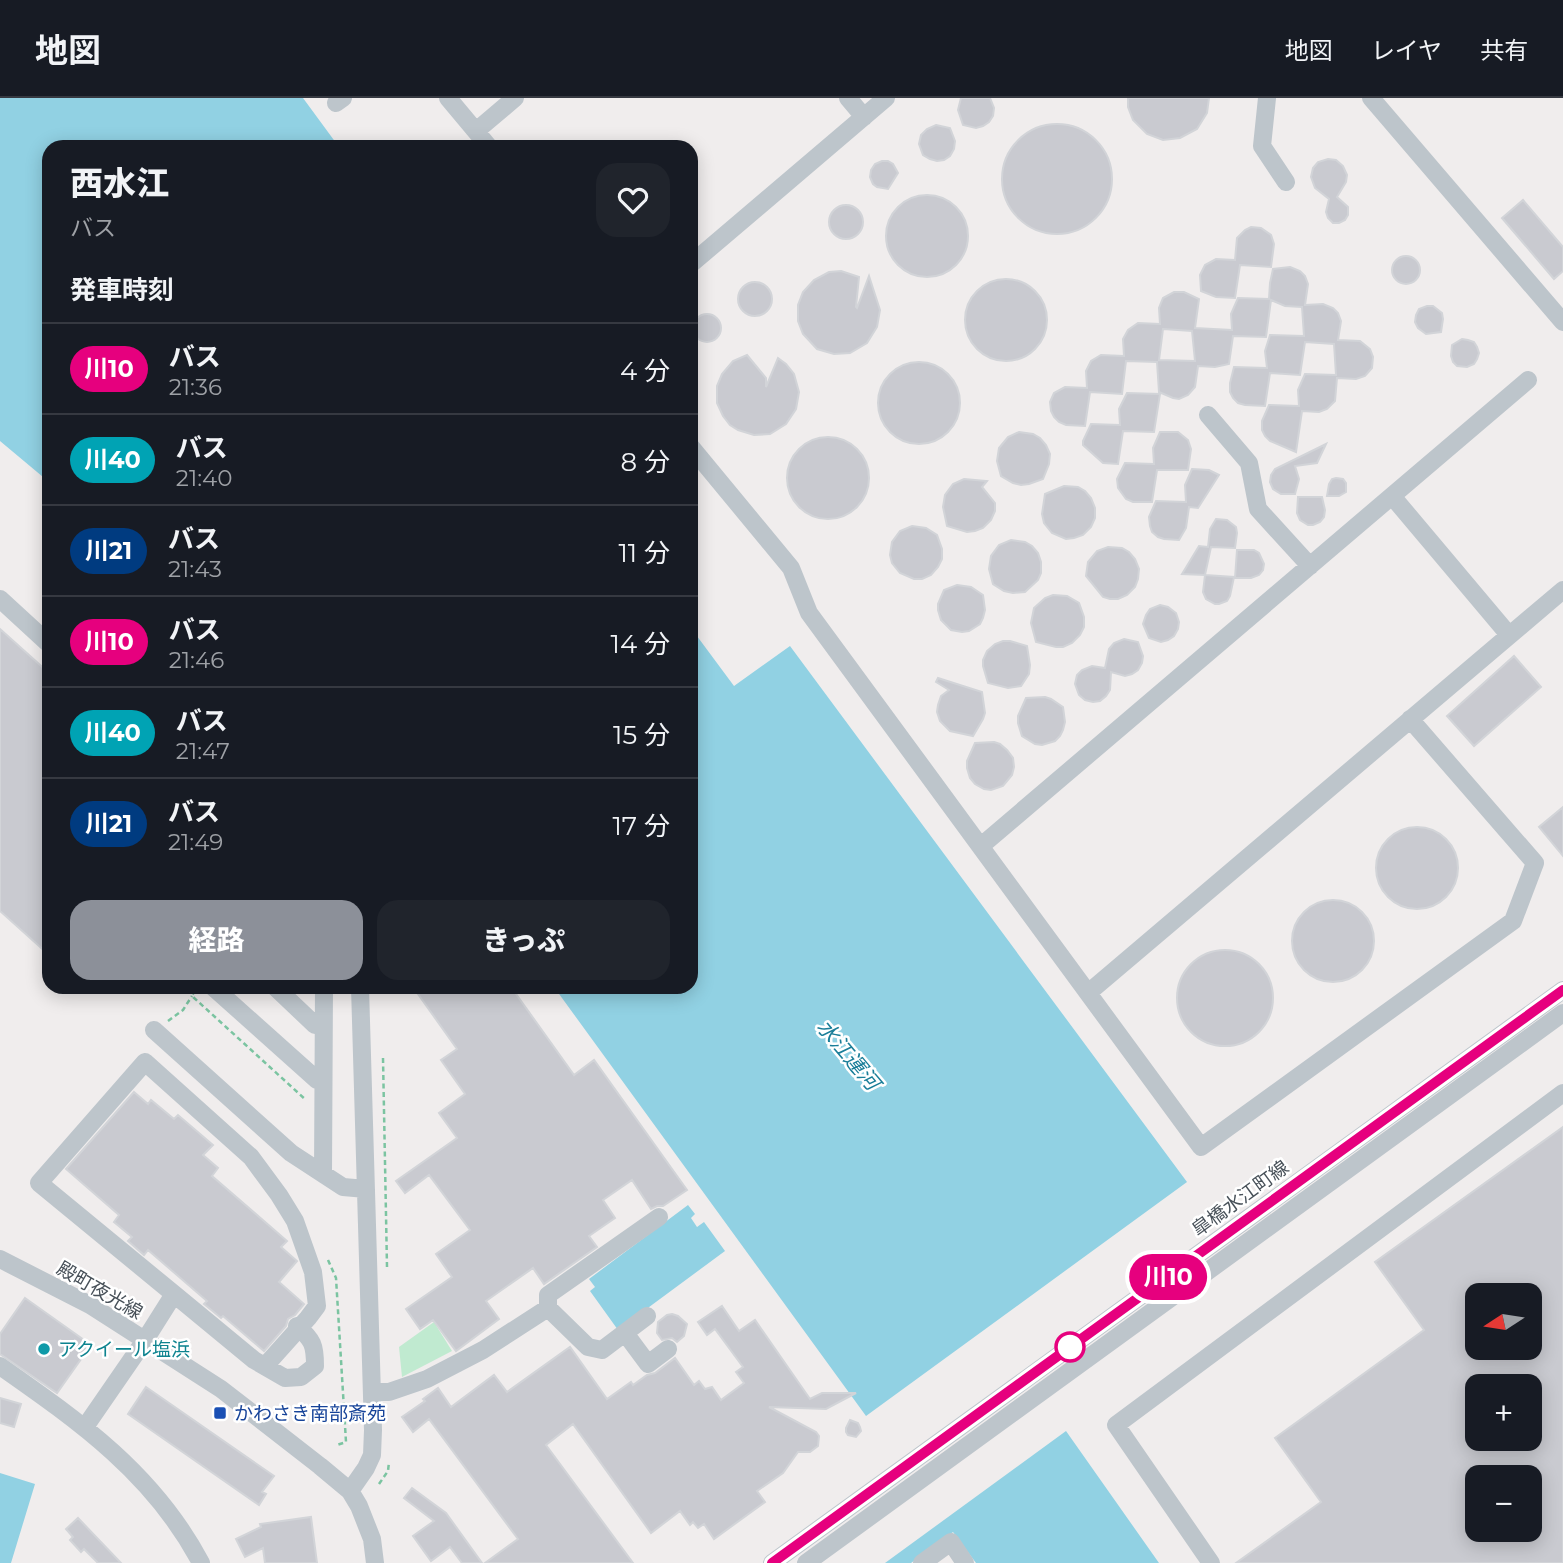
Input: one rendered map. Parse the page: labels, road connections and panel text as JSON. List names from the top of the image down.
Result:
{
  "streets": {
    "street": ["皐橋水江町線", "殿町夜光線"]
  },
  "water": ["水江運河"],
  "places": {
    "other": ["アクイール塩浜"],
    "transit": ["かわさき南部斎苑"]
  },
  "lines": ["bus line 川10"],
  "north": "left",
  "page": {
    "header": "地図",
    "nav": ["地図", "レイヤ", "共有"],
    "on_map": "川10",
    "heading": [
      ["西水江", "バス"],
      "発車時刻"
    ],
    "list": [
      {
        "mark": "川10",
        "name": "バス",
        "note": "21:36",
        "value": "4 分"
      },
      {
        "mark": "川40",
        "name": "バス",
        "note": "21:40",
        "value": "8 分"
      },
      {
        "mark": "川21",
        "name": "バス",
        "note": "21:43",
        "value": "11 分"
      },
      {
        "mark": "川10",
        "name": "バス",
        "note": "21:46",
        "value": "14 分"
      },
      {
        "mark": "川40",
        "name": "バス",
        "note": "21:47",
        "value": "15 分"
      },
      {
        "mark": "川21",
        "name": "バス",
        "note": "21:49",
        "value": "17 分"
      }
    ],
    "buttons": ["経路", "きっぷ"],
    "map_buttons": ["+", "−"]
  }
}
